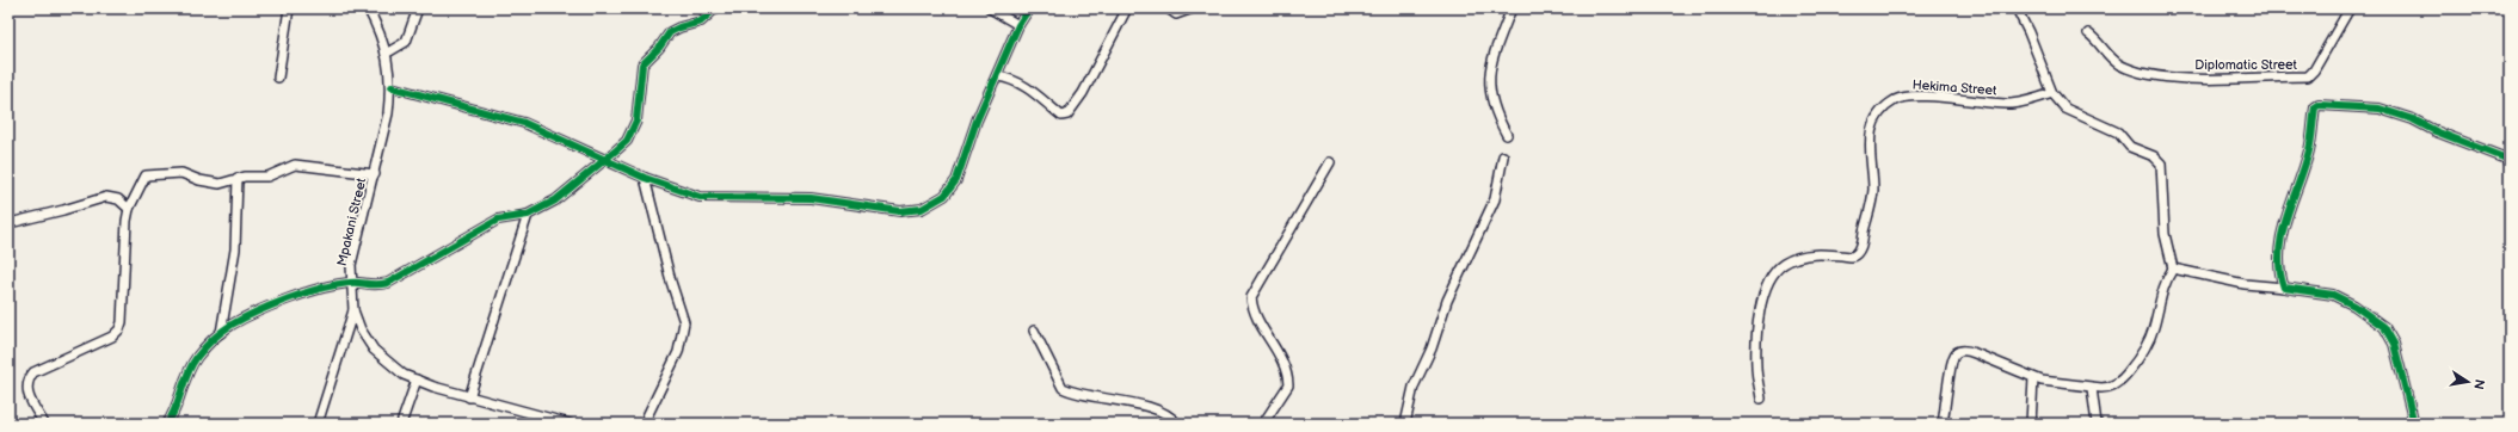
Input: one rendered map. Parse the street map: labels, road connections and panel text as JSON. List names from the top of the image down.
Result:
{
  "streets": {
    "street": ["Diplomatic Street", "Hekima Street", "Mpakani Street"]
  },
  "north": "right"
}
